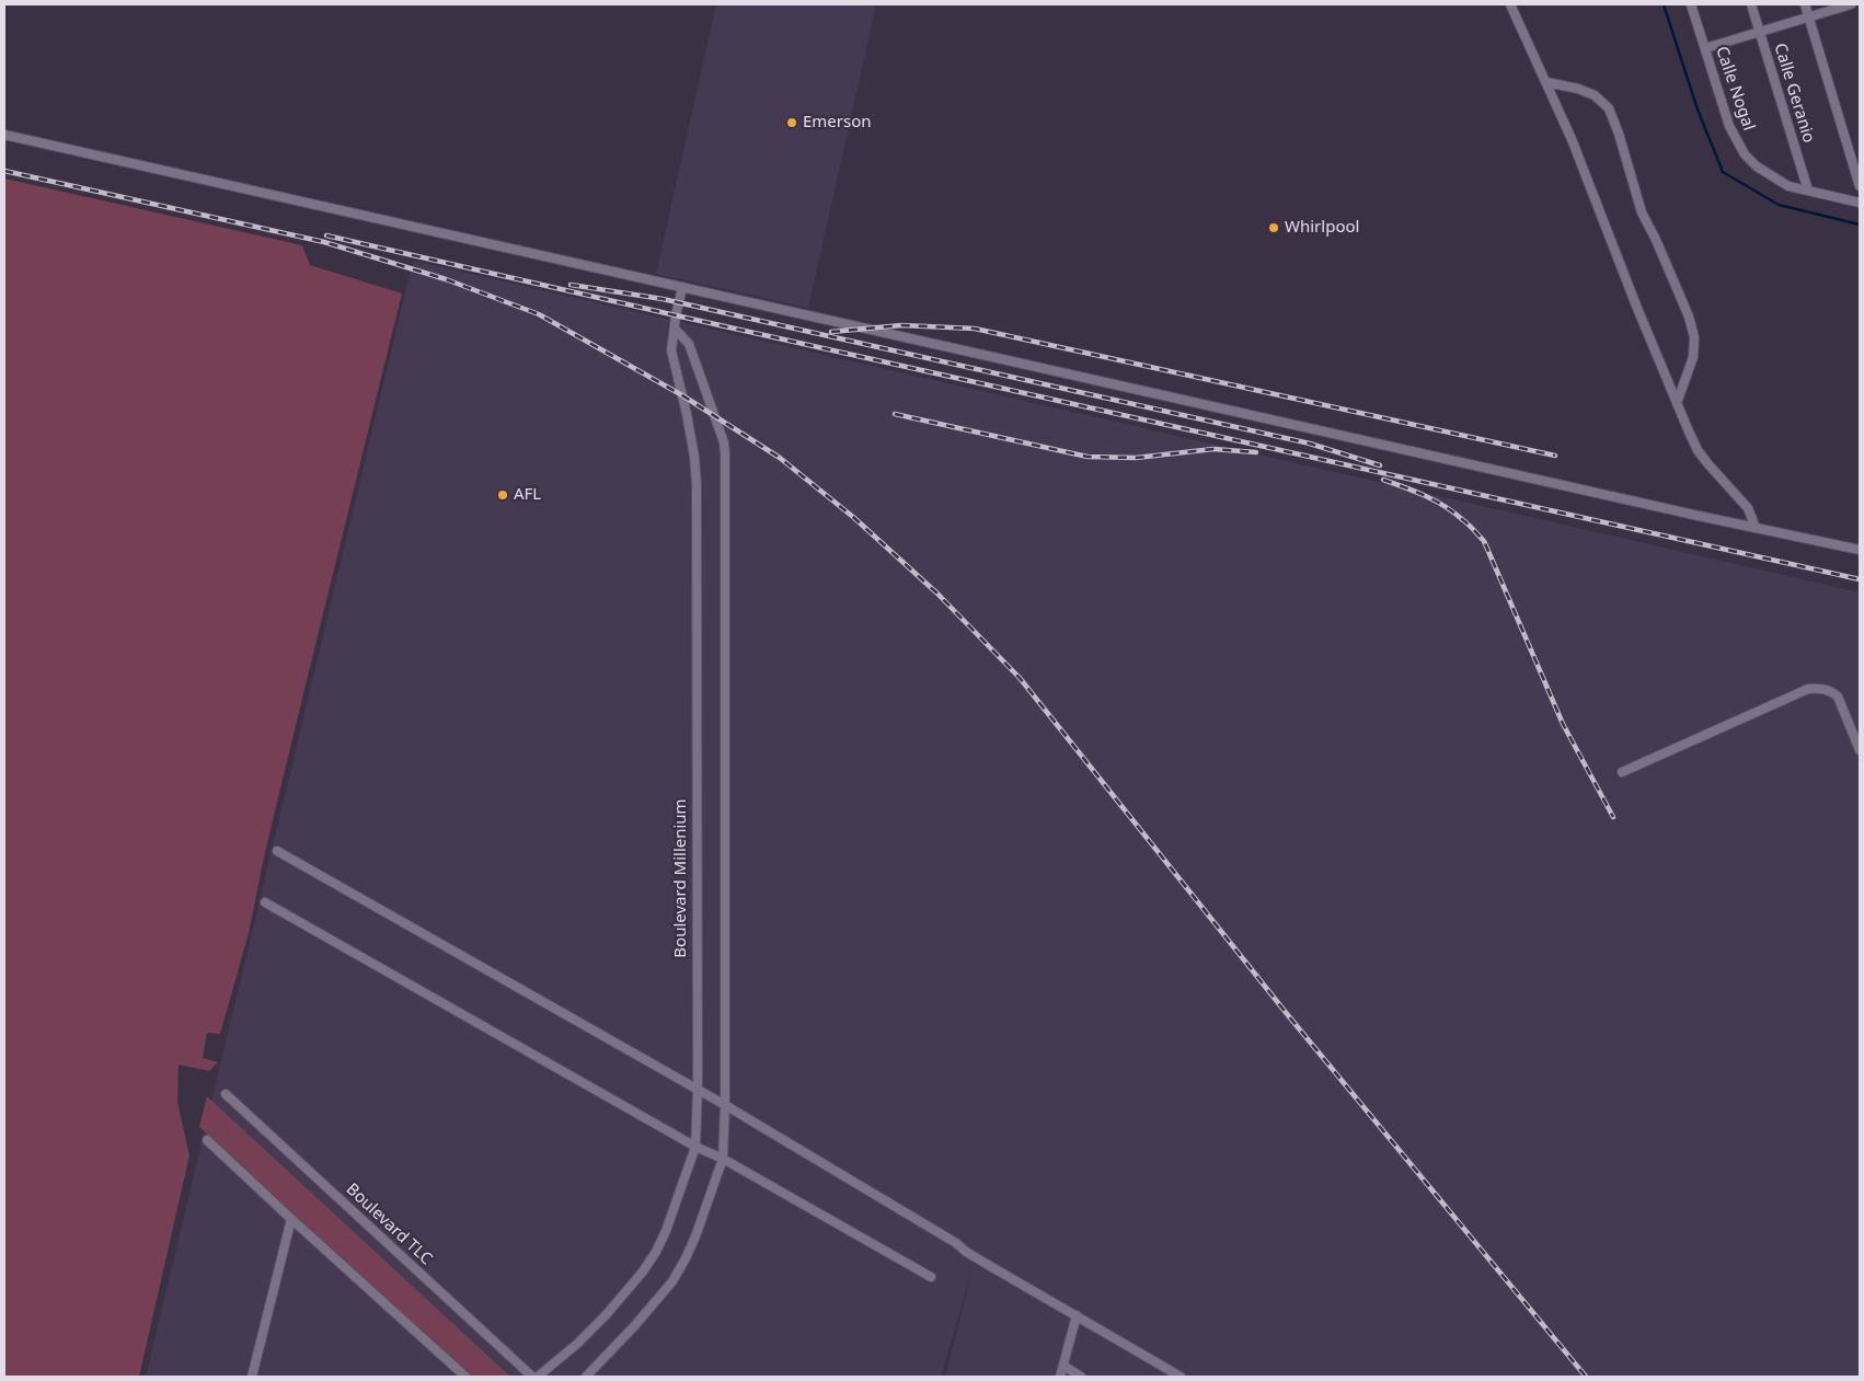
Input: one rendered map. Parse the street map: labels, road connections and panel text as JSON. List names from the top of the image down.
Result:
{
  "streets": {
    "street": [
      "Calle Nogal",
      "Calle Geranio",
      "Boulevard Millenium",
      "Boulevard TLC"
    ]
  },
  "crossings": [
    ["Calle Nogal", "Calle Geranio"]
  ],
  "places": ["Emerson", "Whirlpool", "AFL"]
}
